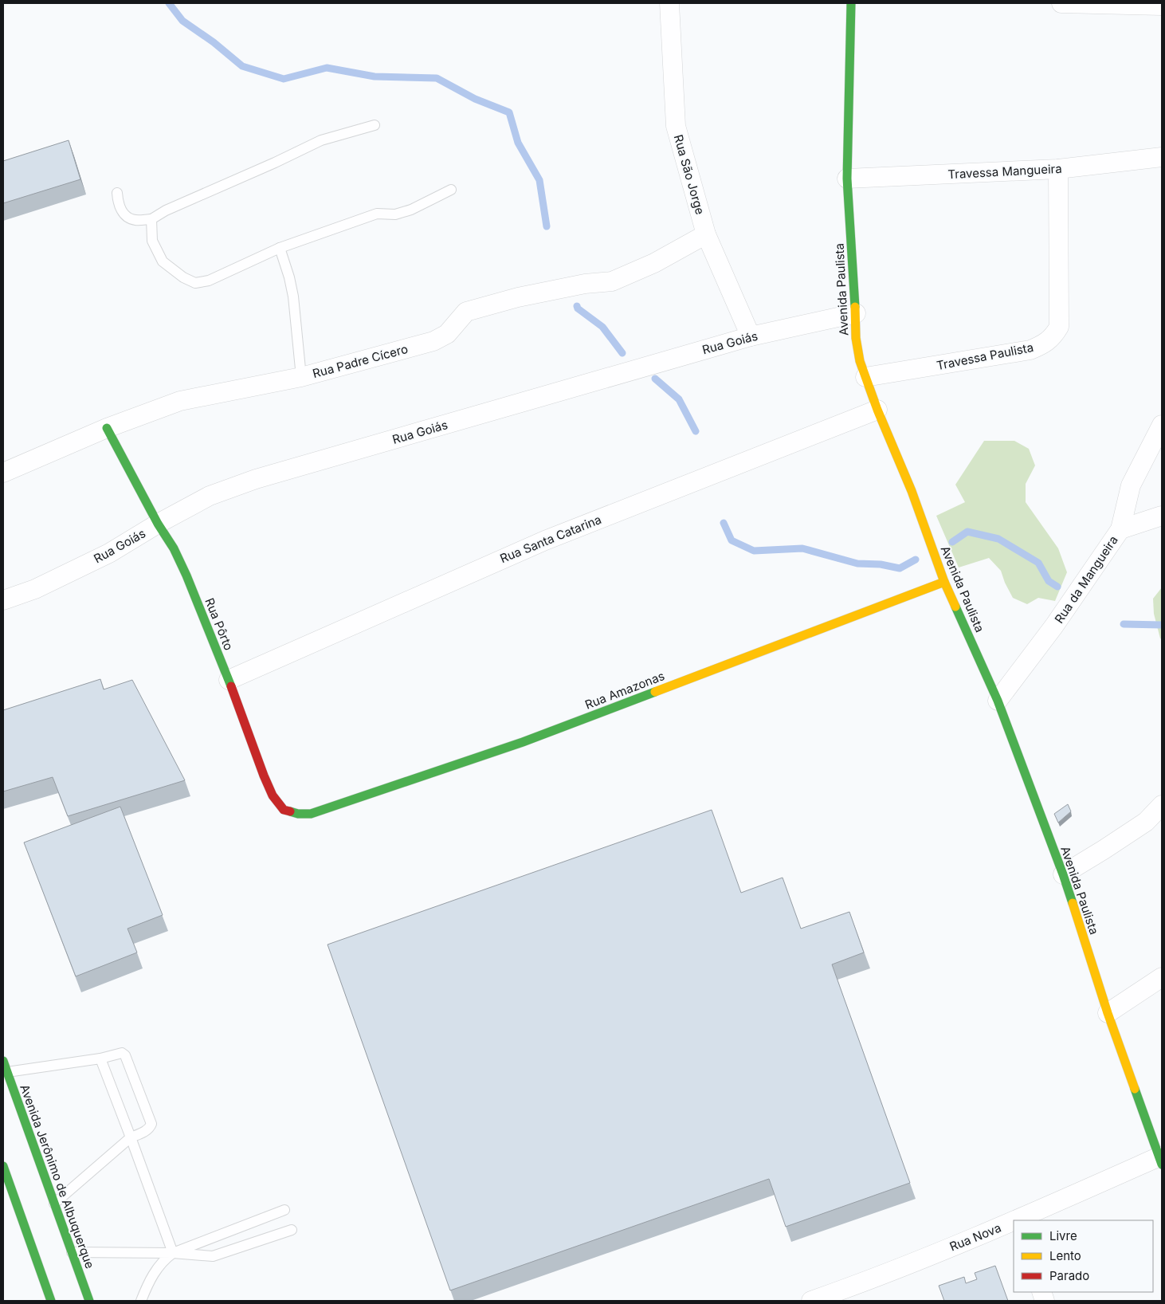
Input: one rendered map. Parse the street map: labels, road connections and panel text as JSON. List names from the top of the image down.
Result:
{
  "streets": {
    "street": [
      "Travessa Mangueira",
      "Rua São Jorge",
      "Avenida Paulista",
      "Rua Goiás",
      "Travessa Paulista",
      "Rua Padre Cícero",
      "Rua Santa Catarina",
      "Rua da Mangueira",
      "Rua Pôrto",
      "Rua Amazonas",
      "Avenida Jerônimo de Albuquerque",
      "Rua Nova"
    ]
  },
  "crossings": [
    ["Travessa Mangueira", "Avenida Paulista"],
    ["Travessa Mangueira", "Travessa Paulista"],
    ["Rua São Jorge", "Rua Goiás"],
    ["Rua São Jorge", "Rua Padre Cícero"],
    ["Avenida Paulista", "Rua Goiás"],
    ["Avenida Paulista", "Travessa Paulista"],
    ["Avenida Paulista", "Rua Santa Catarina"],
    ["Avenida Paulista", "Rua da Mangueira"],
    ["Avenida Paulista", "Rua Amazonas"],
    ["Avenida Paulista", "Rua Nova"],
    ["Rua Goiás", "Rua Pôrto"],
    ["Rua Padre Cícero", "Rua Pôrto"],
    ["Rua Santa Catarina", "Rua Pôrto"],
    ["Rua Pôrto", "Rua Amazonas"]
  ],
  "legend": ["Livre", "Lento", "Parado"]
}
